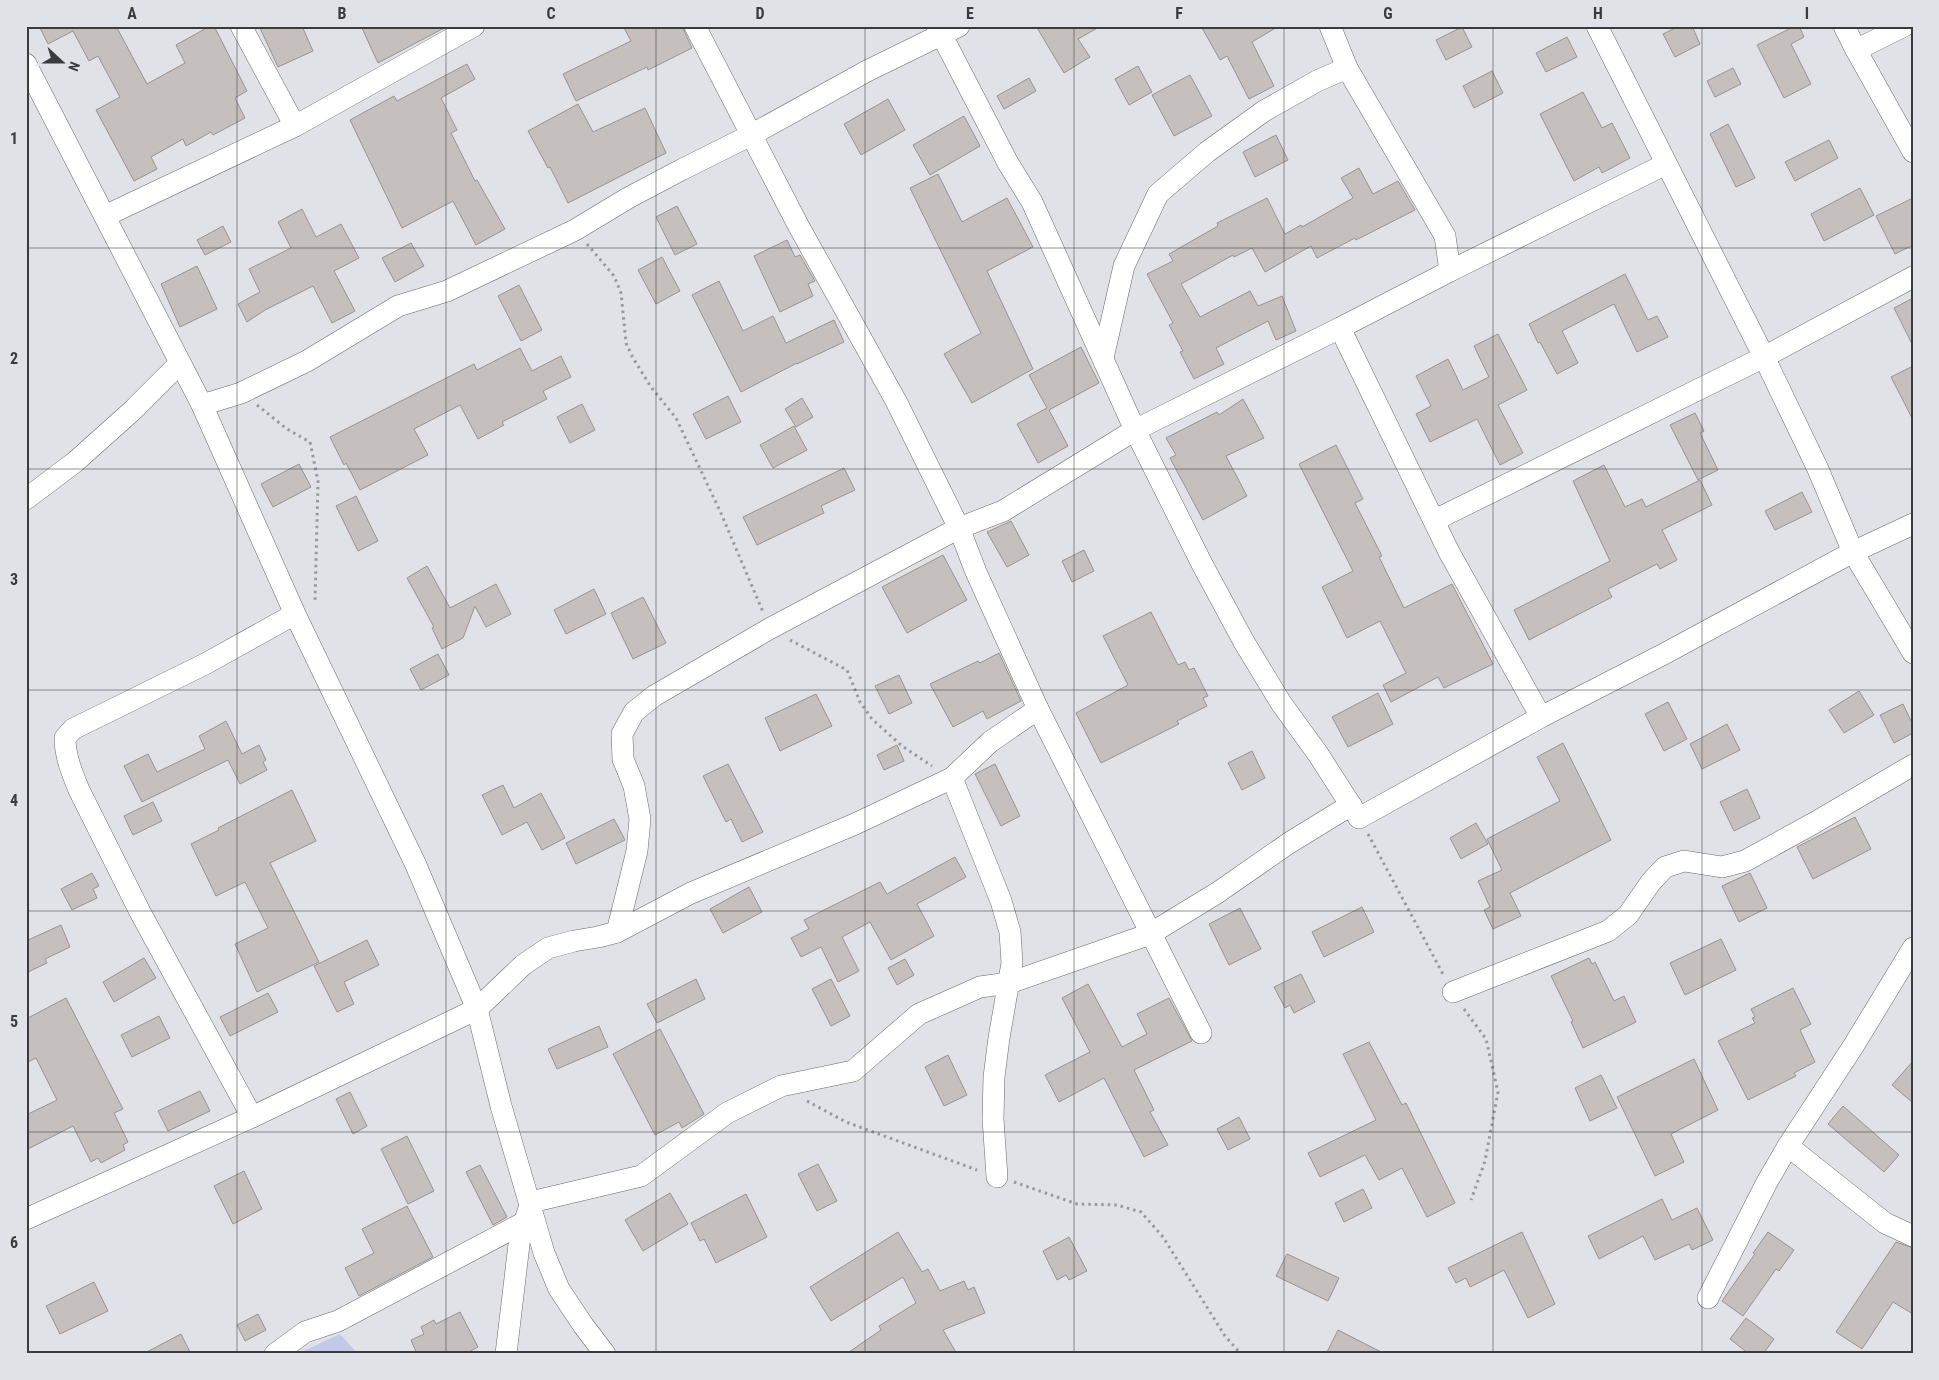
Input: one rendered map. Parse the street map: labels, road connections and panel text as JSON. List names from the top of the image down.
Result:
{
  "north": "right",
  "grid": {
    "columns": [
      "A",
      "B",
      "C",
      "D",
      "E",
      "F",
      "G",
      "H",
      "I"
    ],
    "rows": [
      "1",
      "2",
      "3",
      "4",
      "5",
      "6"
    ]
  }
}
